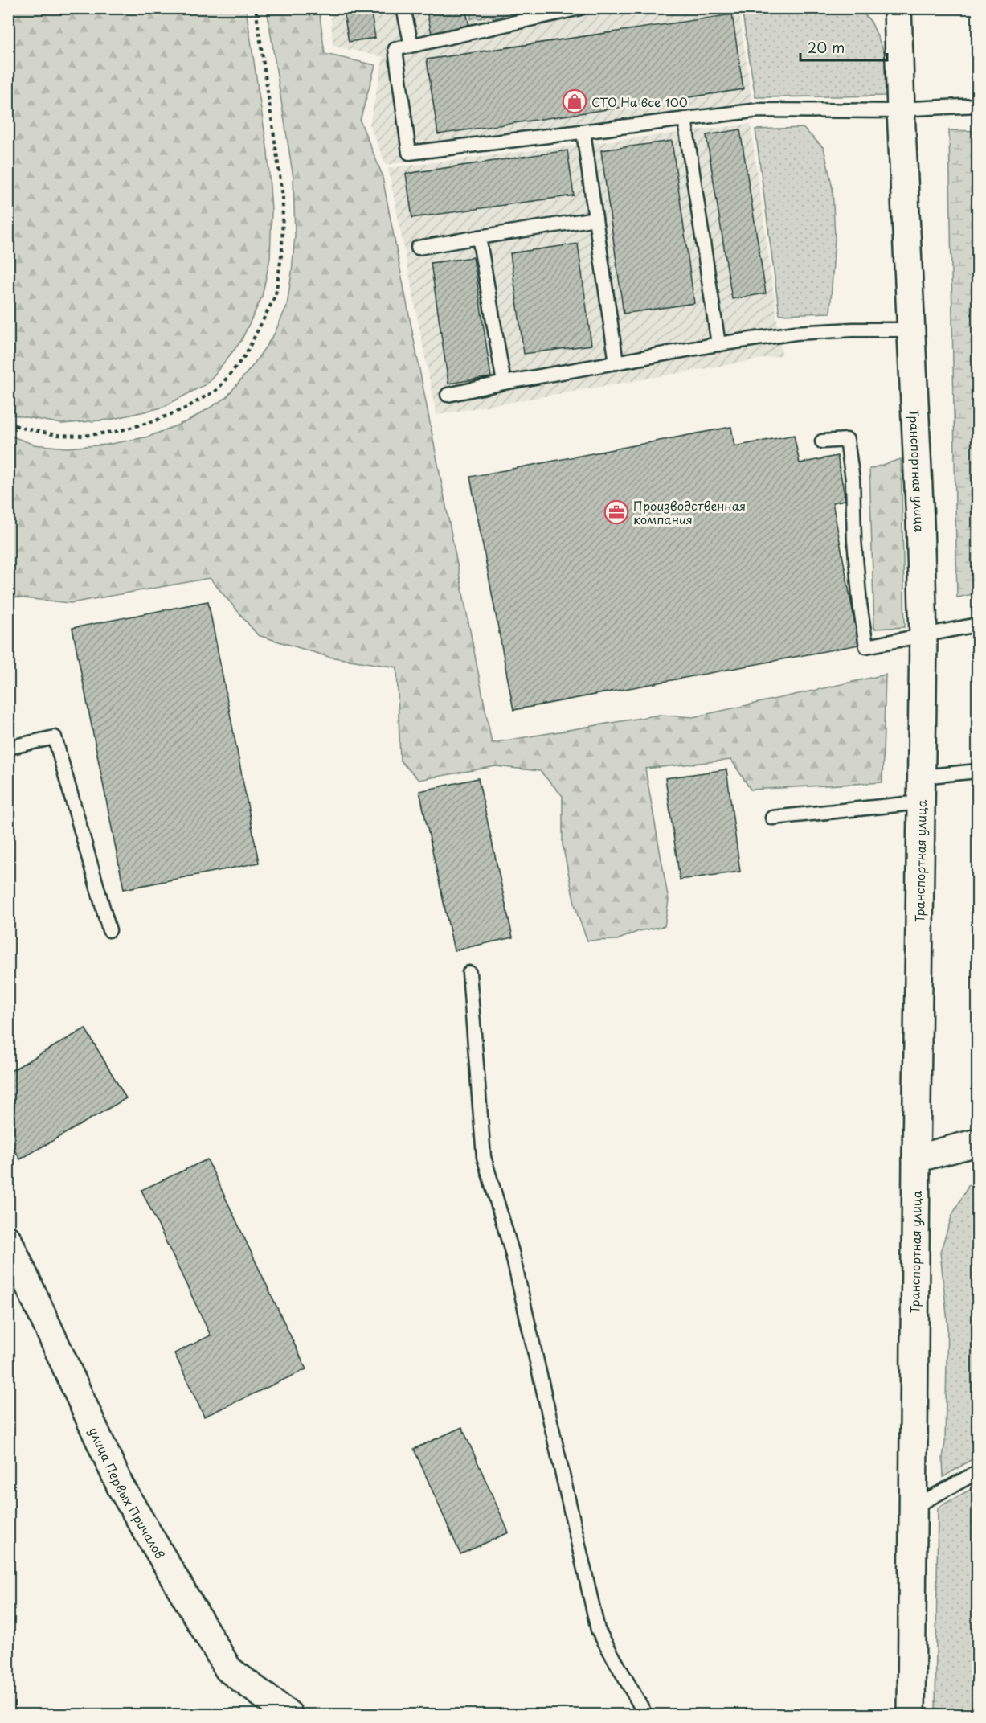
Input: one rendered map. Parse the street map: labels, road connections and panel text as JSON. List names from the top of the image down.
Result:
{
  "streets": {
    "street": ["Транспортная улица", "улица Первых Причалов"]
  },
  "places": {
    "shop": ["СТО На все 100"],
    "office": ["Производственная компания"]
  },
  "scale_bar": "20 m"
}
